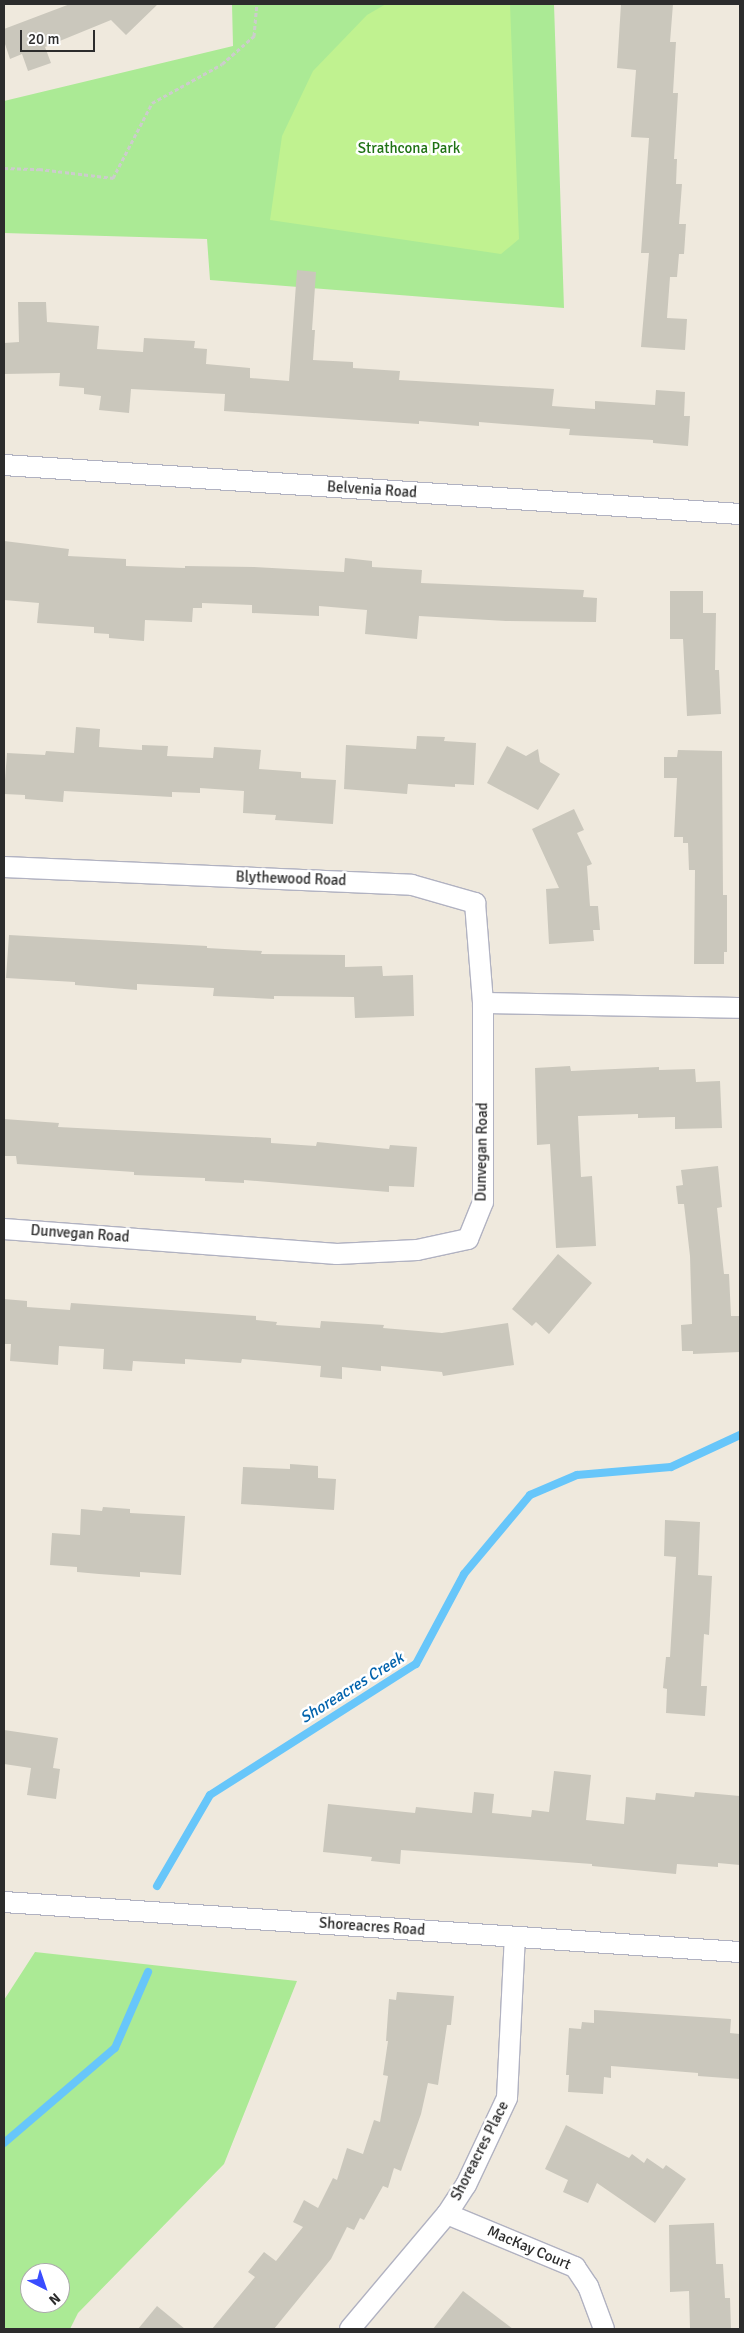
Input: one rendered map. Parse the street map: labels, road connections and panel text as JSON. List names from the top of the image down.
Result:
{
  "streets": {
    "street": [
      "Belvenia Road",
      "Blythewood Road",
      "Dunvegan Road",
      "Shoreacres Road",
      "Shoreacres Place",
      "MacKay Court"
    ]
  },
  "crossings": [
    ["Blythewood Road", "Dunvegan Road"],
    ["Shoreacres Road", "Shoreacres Place"],
    ["Shoreacres Place", "MacKay Court"]
  ],
  "water": ["Shoreacres Creek"],
  "parks": ["Strathcona Park"],
  "scale_bar": "20 m",
  "north": "bottom right"
}
